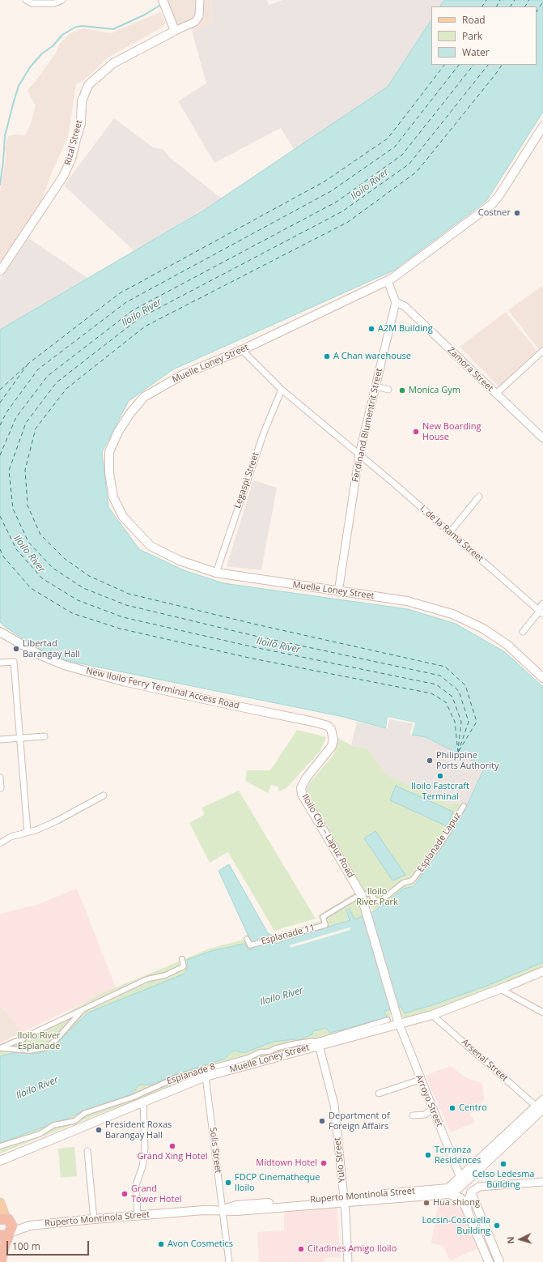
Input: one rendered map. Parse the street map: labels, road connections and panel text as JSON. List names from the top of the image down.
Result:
{
  "streets": {
    "main road": [
      "Rizal Street",
      "Muelle Loney Street",
      "New Iloilo Ferry Terminal Access Road",
      "Iloilo City – Lapuz Road",
      "Ruperto Montinola Street"
    ],
    "street": [
      "Zamora Street",
      "Ferdinand Blumentrit Street",
      "Legaspi Street",
      "I. de la Rama Street",
      "Esplanade Lapuz",
      "Esplanade 11",
      "Arsenal Street",
      "Esplanade 8",
      "Arroyo Street",
      "Solis Street",
      "Yulo Street"
    ]
  },
  "crossings": [
    ["Muelle Loney Street", "Ferdinand Blumentrit Street"],
    ["Muelle Loney Street", "Legaspi Street"],
    ["Muelle Loney Street", "Iloilo City – Lapuz Road"],
    ["Muelle Loney Street", "Arsenal Street"],
    ["Muelle Loney Street", "Arroyo Street"],
    ["Muelle Loney Street", "Solis Street"],
    ["Muelle Loney Street", "Yulo Street"],
    ["Zamora Street", "Ferdinand Blumentrit Street"],
    ["Ferdinand Blumentrit Street", "I. de la Rama Street"],
    ["New Iloilo Ferry Terminal Access Road", "Iloilo City – Lapuz Road"],
    ["Iloilo City – Lapuz Road", "Arroyo Street"],
    ["Arroyo Street", "Ruperto Montinola Street"],
    ["Solis Street", "Ruperto Montinola Street"],
    ["Yulo Street", "Ruperto Montinola Street"]
  ],
  "water": ["Iloilo River"],
  "parks": ["Iloilo River Park", "Iloilo River Esplanade"],
  "places": [
    "Costner",
    "A2M Building",
    "A Chan warehouse",
    "Monica Gym",
    "New Boarding House",
    "Libertad Barangay Hall",
    "Philippine Ports Authority",
    "Iloilo Fastcraft Terminal",
    "Centro",
    "Department of Foreign Affairs",
    "President Roxas Barangay Hall",
    "Grand Xing Hotel",
    "Terranza Residences",
    "Midtown Hotel",
    "Celso Ledesma Building",
    "FDCP Cinematheque Iloilo",
    "Grand Tower Hotel",
    "Hua shiong",
    "Locsin-Coscuella Building",
    "Avon Cosmetics",
    "Citadines Amigo Iloilo"
  ],
  "legend": ["Road", "Park", "Water"],
  "scale_bar": "100 m",
  "north": "left"
}
